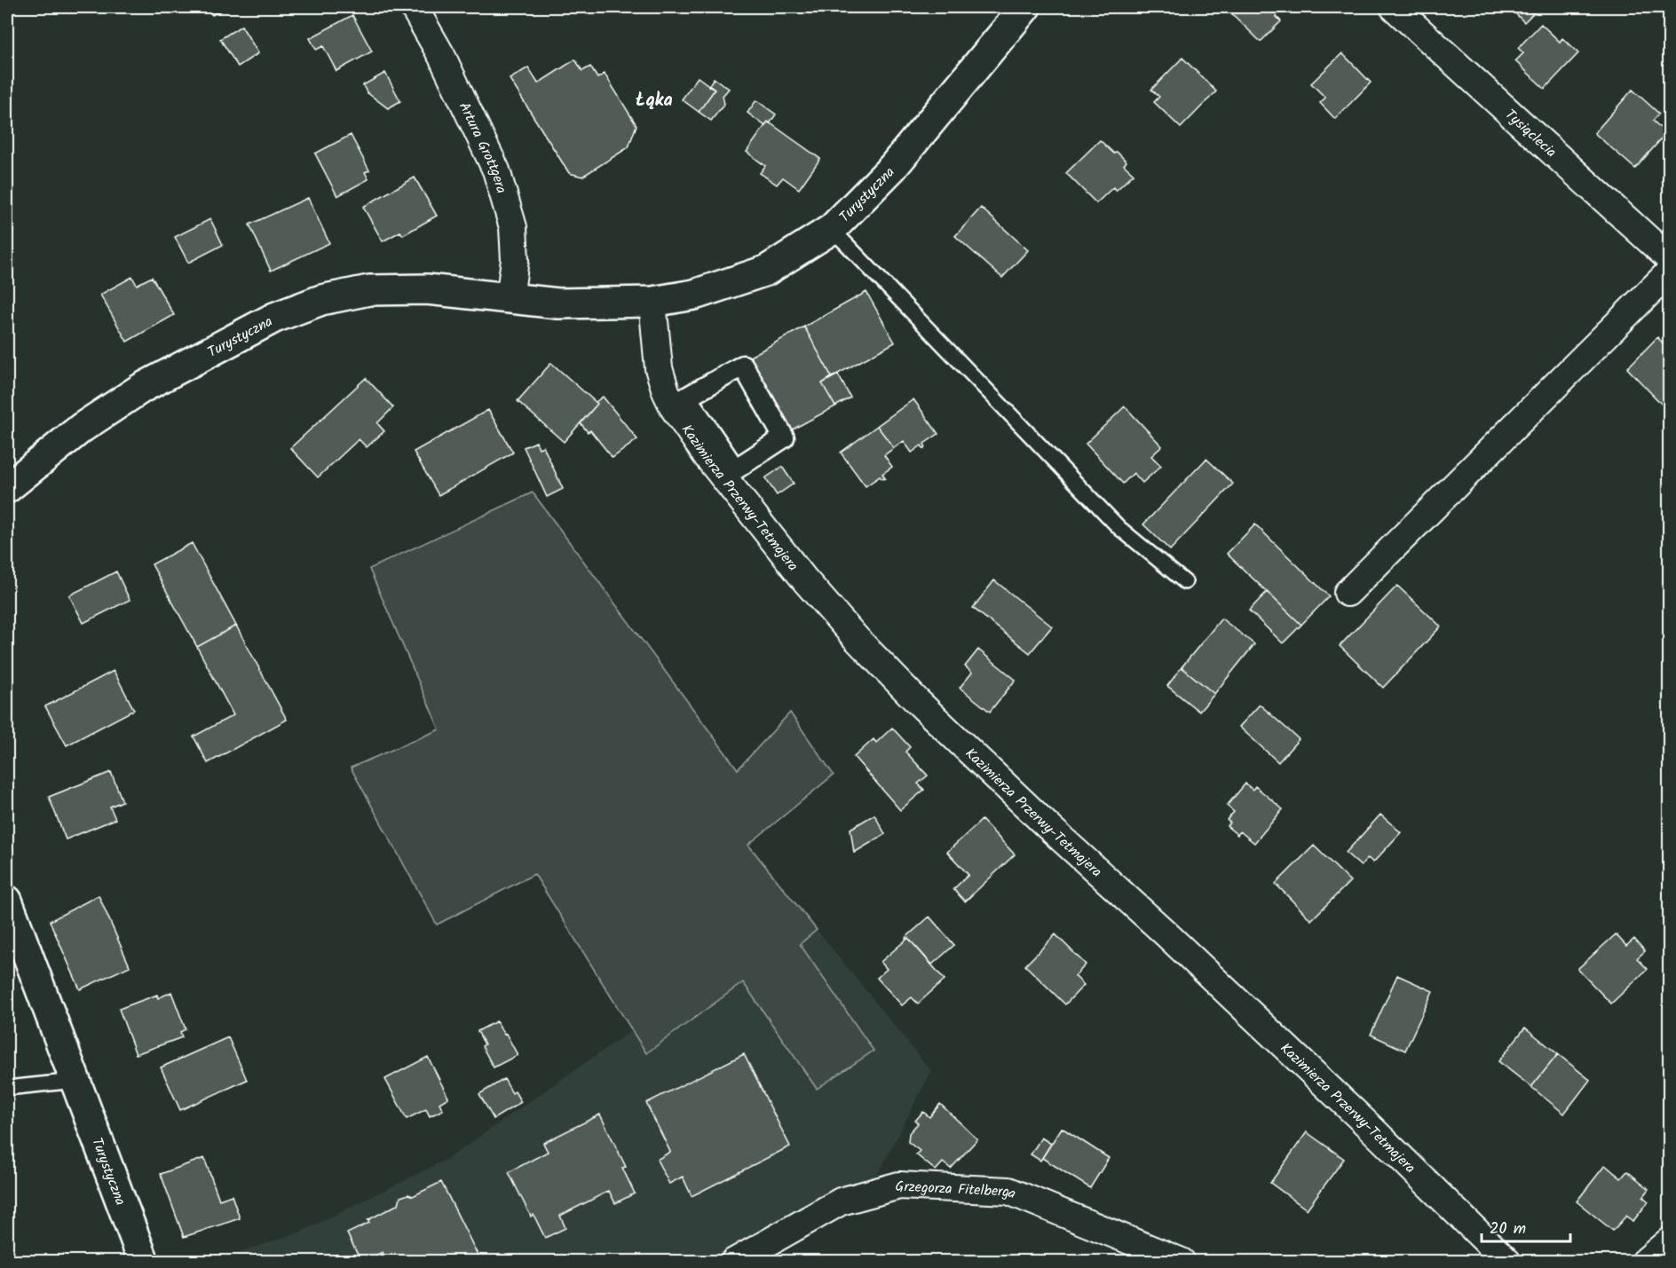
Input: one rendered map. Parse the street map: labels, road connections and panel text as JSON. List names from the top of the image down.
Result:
{
  "streets": {
    "main road": ["Turystyczna"],
    "street": [
      "Tysiąclecia",
      "Artura Grottgera",
      "Kazimierza Przerwy-Tetmajera",
      "Grzegorza Fitelberga"
    ]
  },
  "crossings": [
    ["Artura Grottgera", "Turystyczna"],
    ["Turystyczna", "Kazimierza Przerwy-Tetmajera"]
  ],
  "districts": ["Łąka"],
  "scale_bar": "20 m"
}
